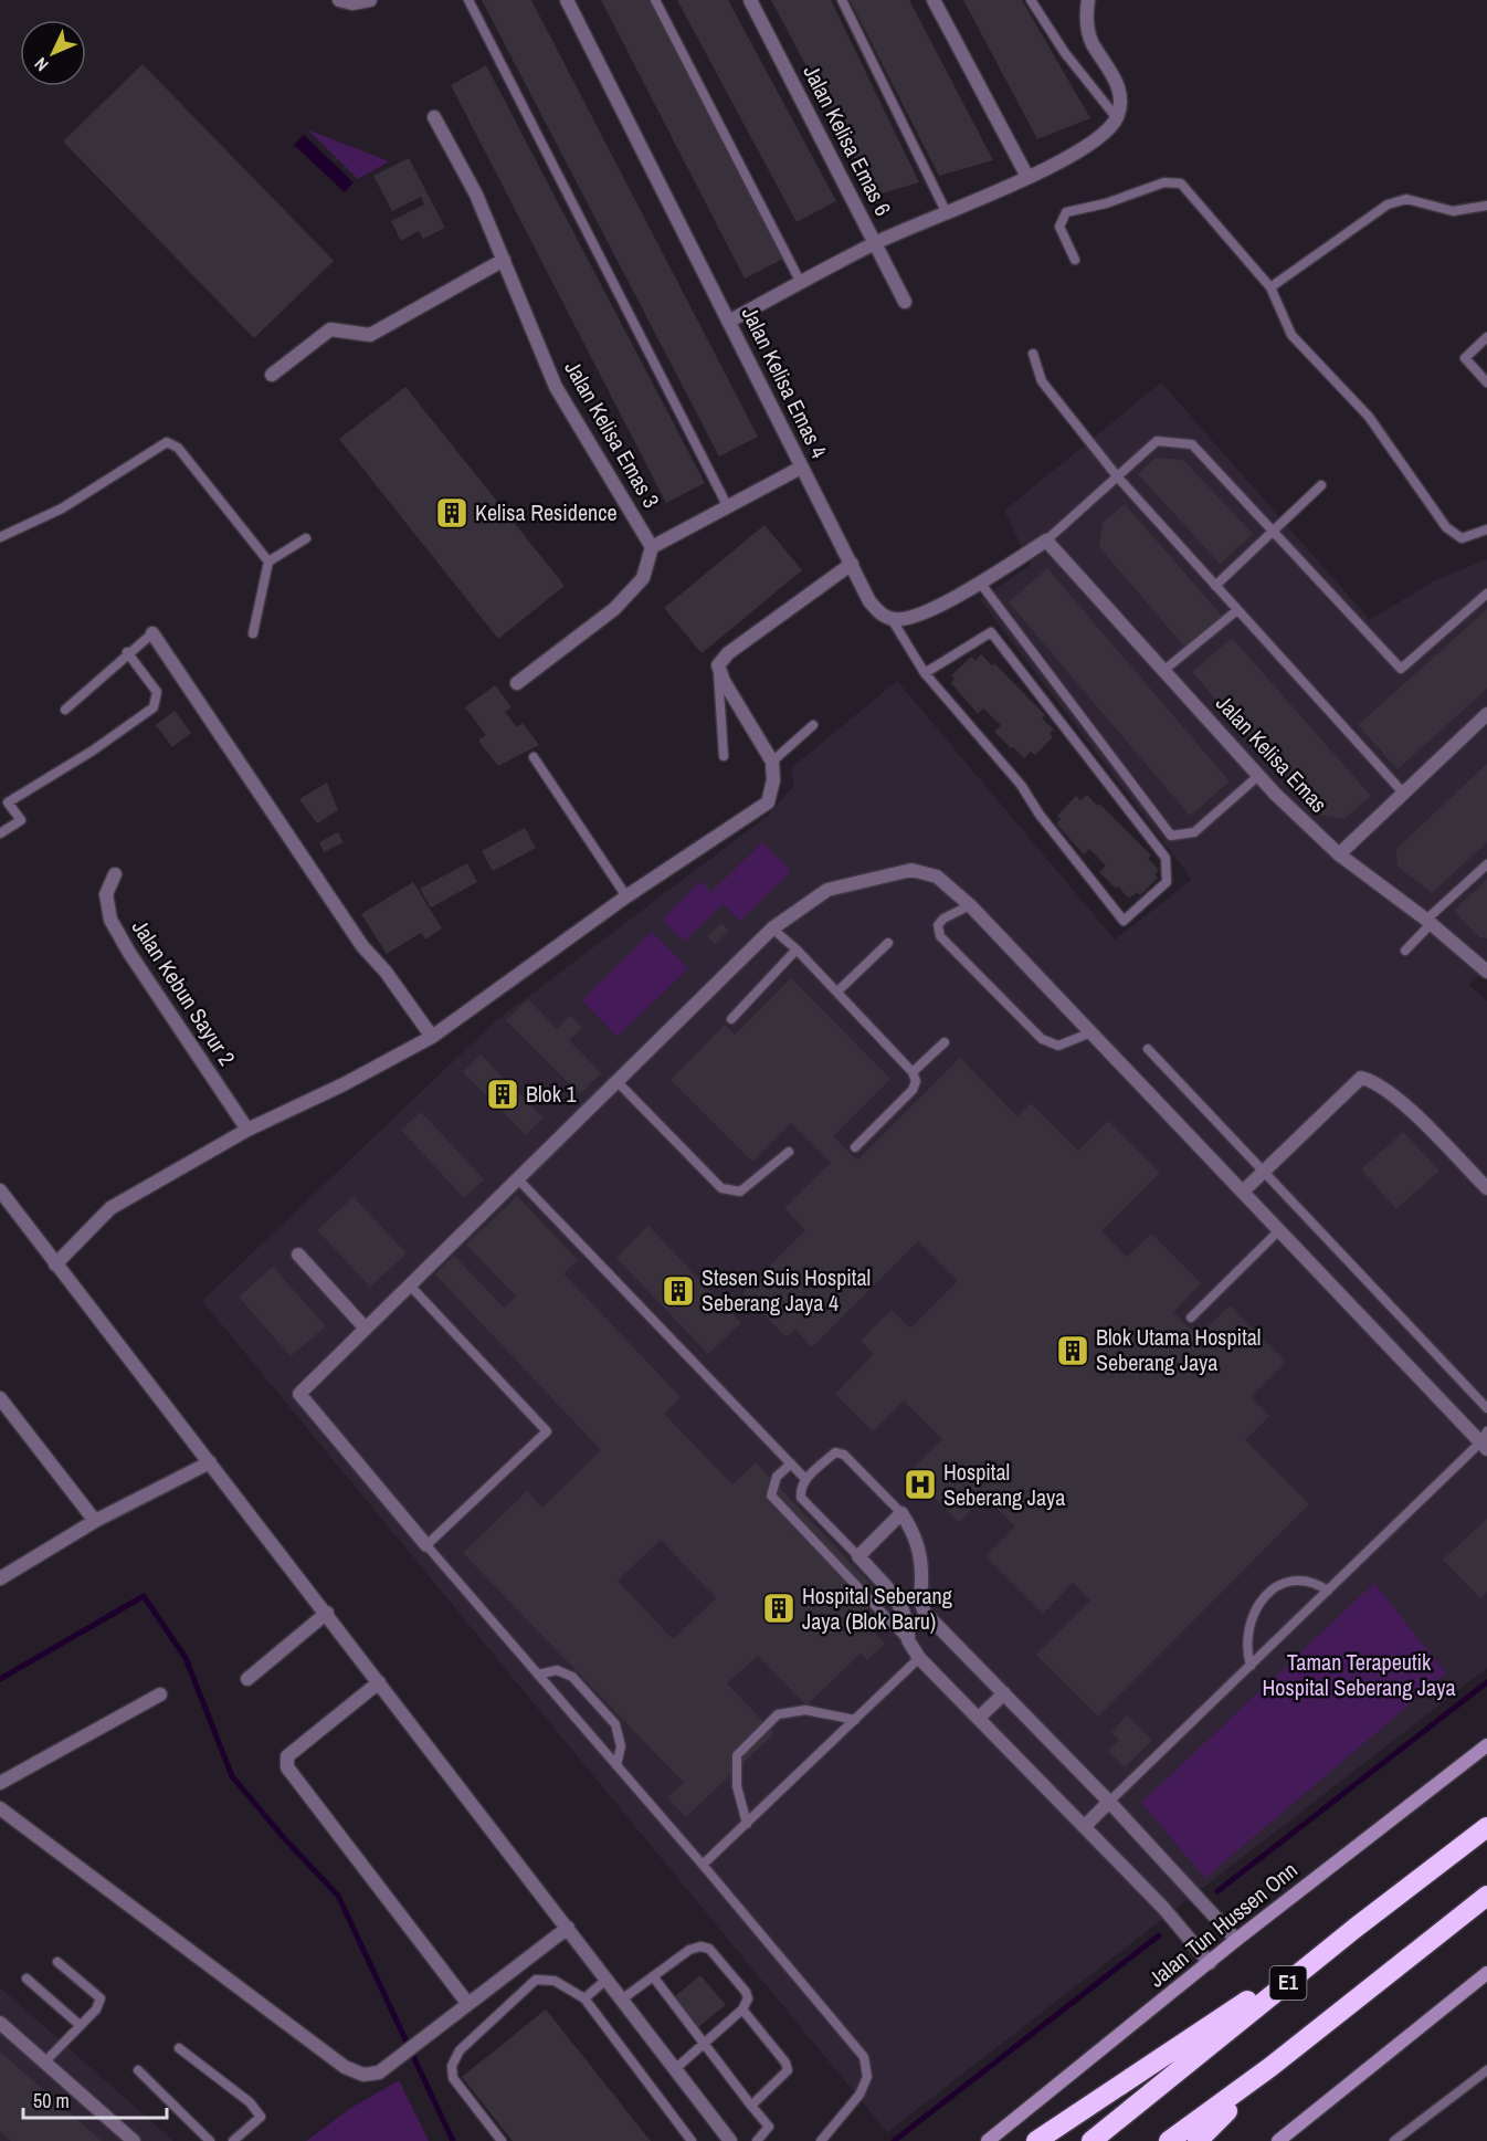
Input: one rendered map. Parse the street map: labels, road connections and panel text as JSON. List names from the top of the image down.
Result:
{
  "streets": {
    "highway": ["E1"],
    "main road": ["Jalan Tun Hussen Onn"],
    "street": [
      "Jalan Kelisa Emas 6",
      "Jalan Kelisa Emas 4",
      "Jalan Kelisa Emas 3",
      "Jalan Kelisa Emas",
      "Jalan Kebun Sayur 2"
    ]
  },
  "parks": ["Taman Terapeutik Hospital Seberang Jaya"],
  "places": {
    "building": [
      "Kelisa Residence",
      "Blok 1",
      "Stesen Suis Hospital Seberang Jaya 4",
      "Blok Utama Hospital Seberang Jaya",
      "Hospital Seberang Jaya (Blok Baru)"
    ],
    "hospital": ["Hospital Seberang Jaya"]
  },
  "scale_bar": "50 m",
  "north": "bottom left"
}
